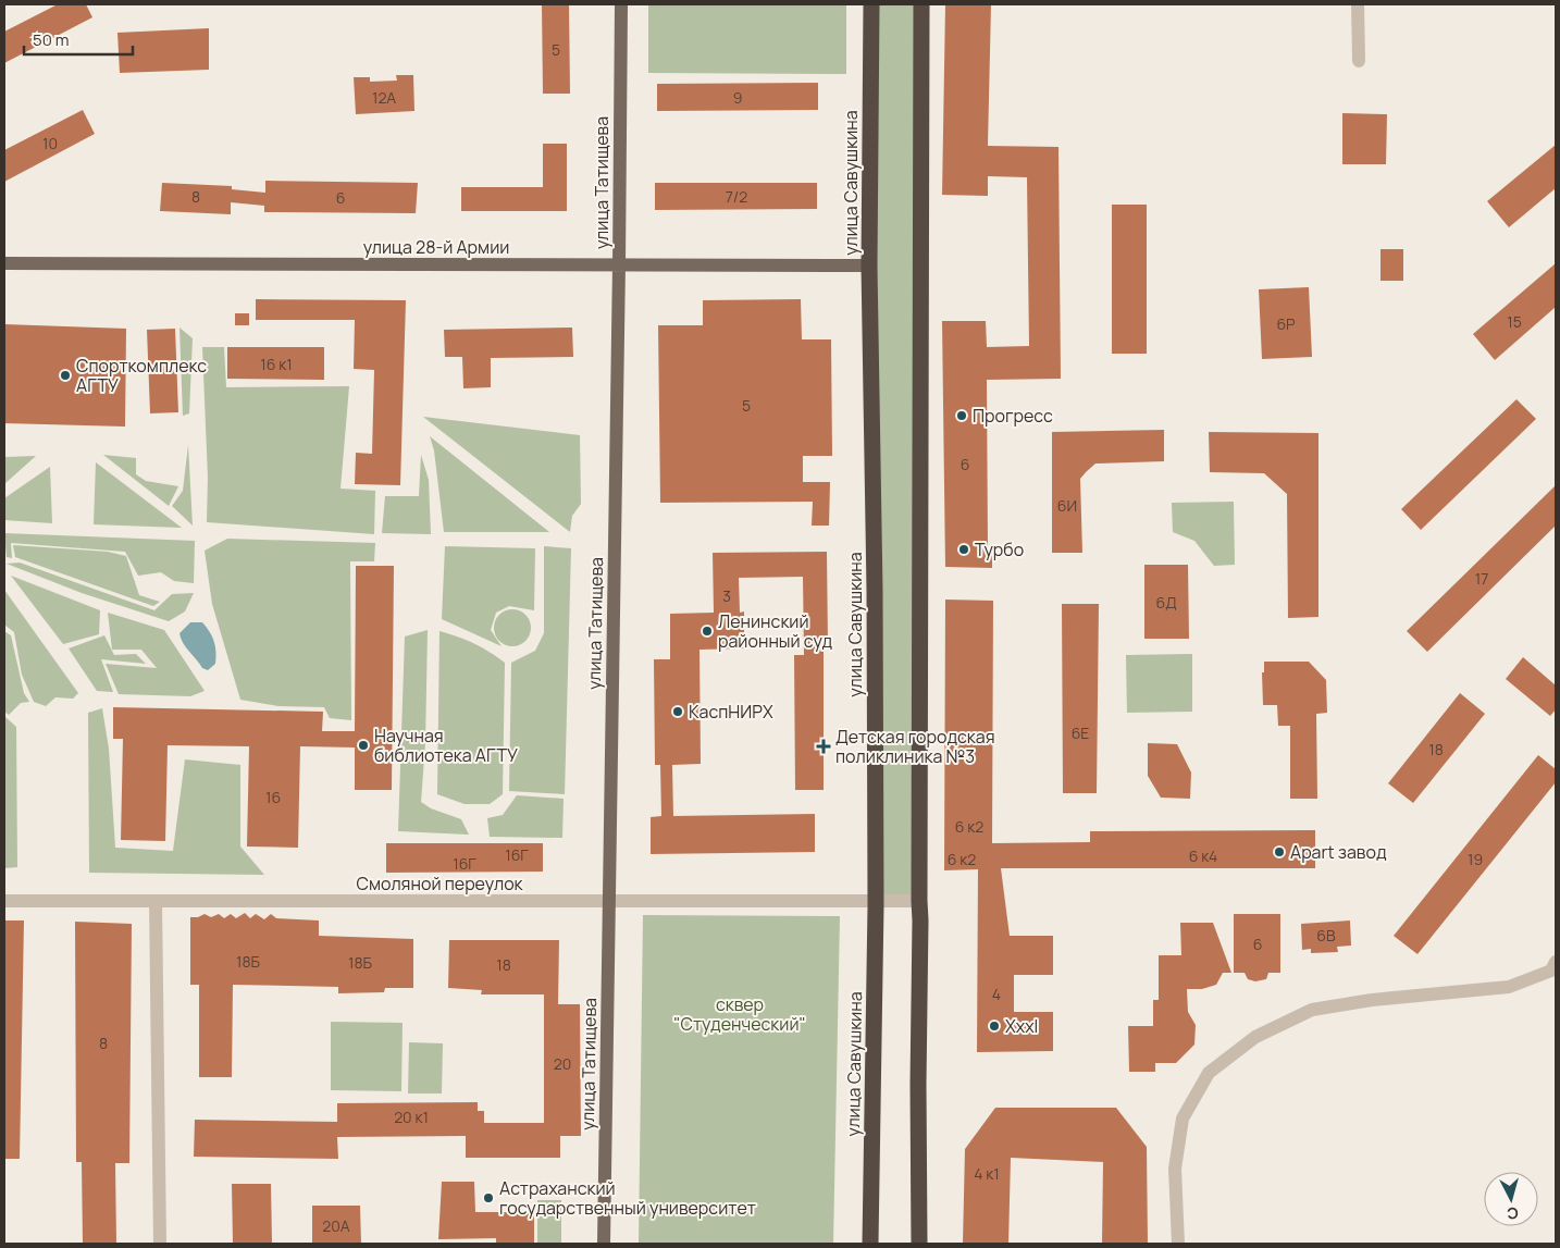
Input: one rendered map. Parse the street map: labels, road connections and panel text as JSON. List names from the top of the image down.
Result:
{
  "streets": {
    "highway": ["улица Савушкина"],
    "main road": ["улица Татищева", "улица 28-й Армии"],
    "street": ["Смоляной переулок"]
  },
  "crossings": [
    ["улица Татищева", "улица 28-й Армии"],
    ["улица Татищева", "Смоляной переулок"],
    ["улица Савушкина", "улица 28-й Армии"],
    ["улица Савушкина", "Смоляной переулок"]
  ],
  "parks": ["сквер \"Студенческий\""],
  "places": {
    "other": [
      "Спорткомплекс АГТУ",
      "Прогресс",
      "Турбо",
      "Ленинский районный суд",
      "КаспНИРХ",
      "Научная библиотека АГТУ",
      "Apart завод",
      "Xxxl",
      "Астраханский государственный университет"
    ],
    "health": ["Детская городская поликлиника №3"]
  },
  "house_numbers": [
    "5",
    "12А",
    "9",
    "10",
    "8",
    "7/2",
    "6",
    "15",
    "6Р",
    "16 к1",
    "5",
    "6",
    "6И",
    "17",
    "3",
    "6Д",
    "6Е",
    "18",
    "16",
    "6 к2",
    "16Г",
    "6 к4",
    "6 к2",
    "19",
    "16Г",
    "6В",
    "6",
    "18Б",
    "18Б",
    "18",
    "4",
    "8",
    "20",
    "20 к1",
    "4 к1",
    "20А"
  ],
  "scale_bar": "50 m",
  "north": "bottom"
}
